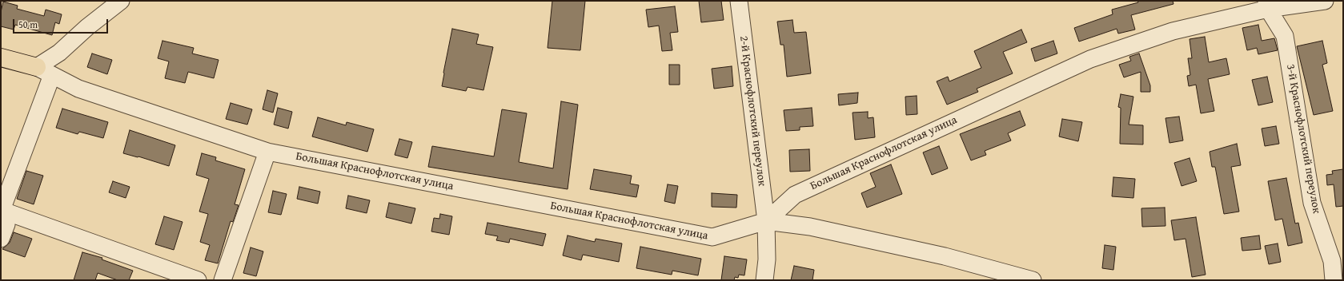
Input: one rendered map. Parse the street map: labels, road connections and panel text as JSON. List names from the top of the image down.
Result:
{
  "streets": {
    "main road": ["Большая Краснофлотская улица"],
    "street": ["2-й Краснофлотский переулок", "3-й Краснофлотский переулок"]
  },
  "crossings": [
    ["2-й Краснофлотский переулок", "Большая Краснофлотская улица"],
    ["3-й Краснофлотский переулок", "Большая Краснофлотская улица"]
  ],
  "scale_bar": "50 m"
}
